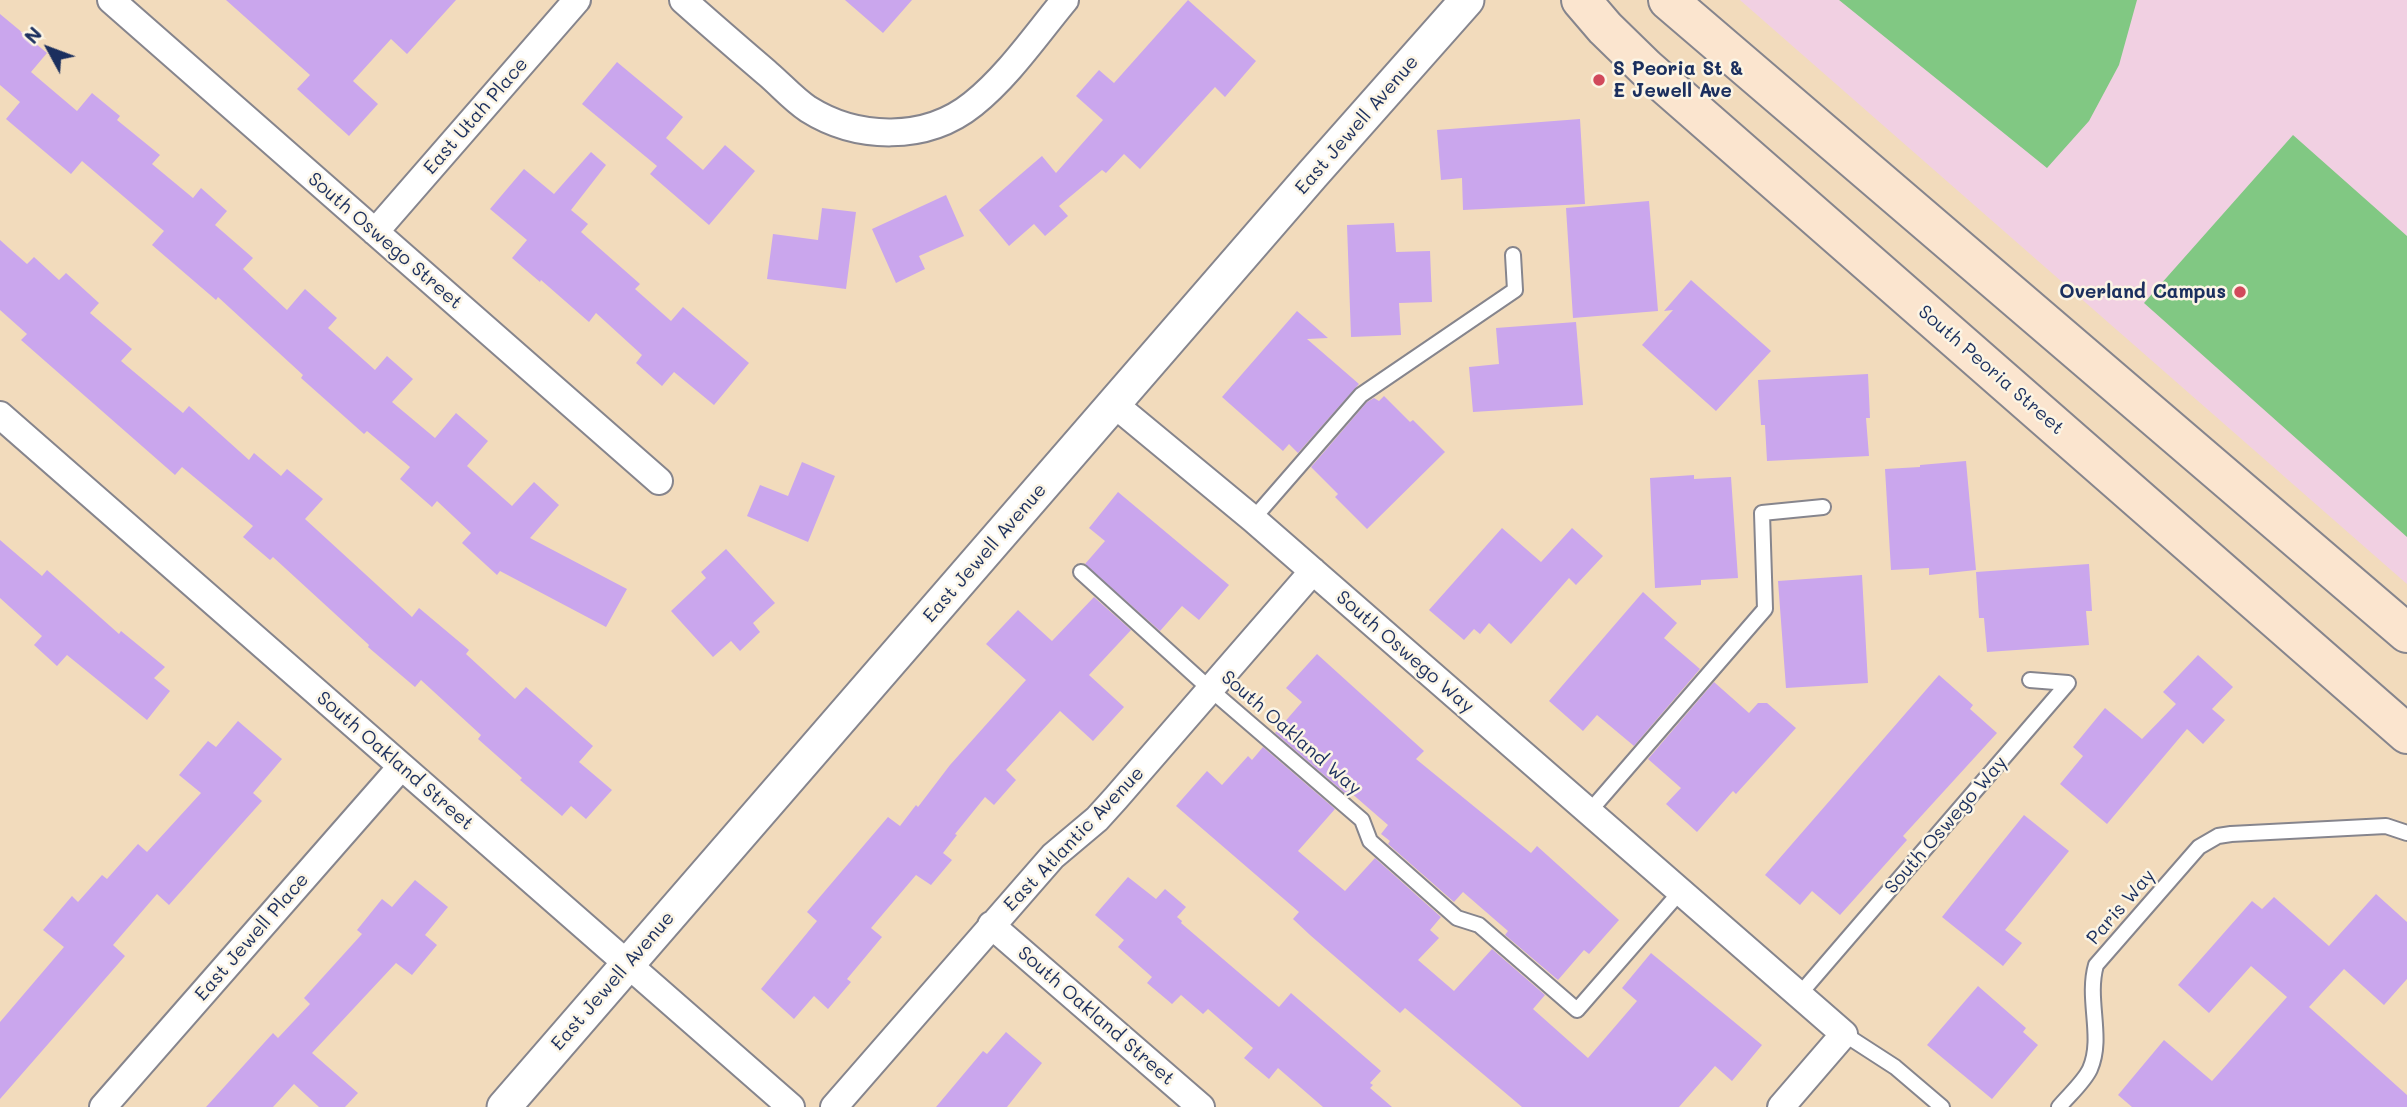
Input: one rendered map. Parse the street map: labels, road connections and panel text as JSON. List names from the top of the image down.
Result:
{
  "streets": {
    "main road": ["South Peoria Street"],
    "street": [
      "East Utah Place",
      "East Jewell Avenue",
      "South Oswego Street",
      "South Oswego Way",
      "South Oakland Street",
      "East Atlantic Avenue",
      "East Jewell Place"
    ],
    "lane": ["South Oakland Way", "Paris Way"]
  },
  "crossings": [
    ["East Utah Place", "South Oswego Street"],
    ["East Jewell Avenue", "South Oswego Way"],
    ["East Jewell Avenue", "South Oakland Street"],
    ["South Oswego Way", "South Oakland Way"],
    ["South Oswego Way", "East Atlantic Avenue"],
    ["South Oakland Way", "East Atlantic Avenue"],
    ["South Oakland Street", "East Atlantic Avenue"],
    ["South Oakland Street", "East Jewell Place"]
  ],
  "places": ["S Peoria St & E Jewell Ave", "Overland Campus"],
  "north": "top left"
}
